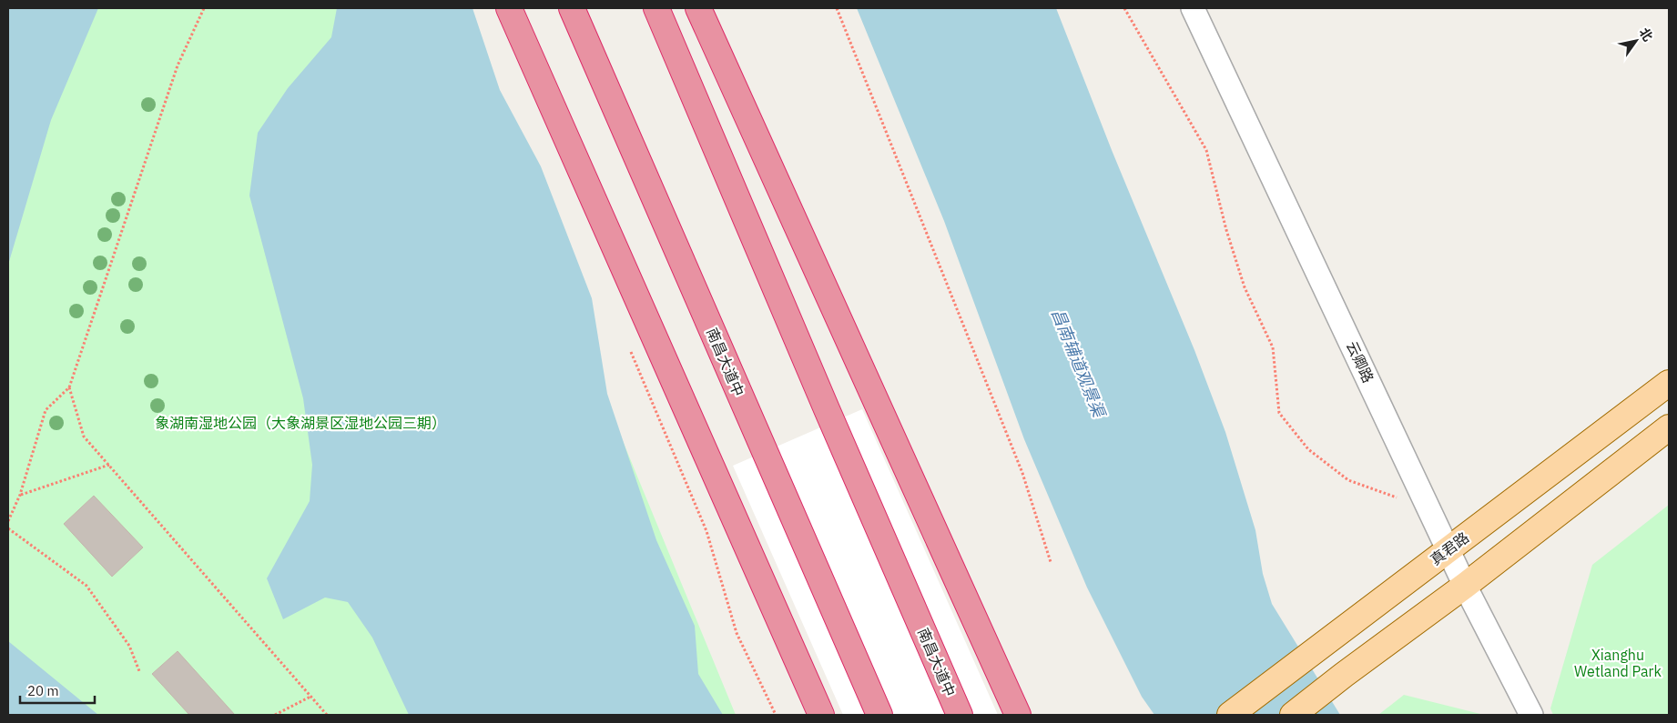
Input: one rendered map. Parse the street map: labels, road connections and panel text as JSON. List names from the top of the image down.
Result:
{
  "streets": {
    "highway": ["南昌大道中"],
    "main road": ["真君路"],
    "street": ["云卿路"]
  },
  "crossings": [
    ["云卿路", "真君路"]
  ],
  "water": ["昌南辅道观景渠"],
  "parks": ["象湖南湿地公园（大象湖景区湿地公园三期）", "Xianghu Wetland Park"],
  "scale_bar": "20 m",
  "north": "top right"
}
